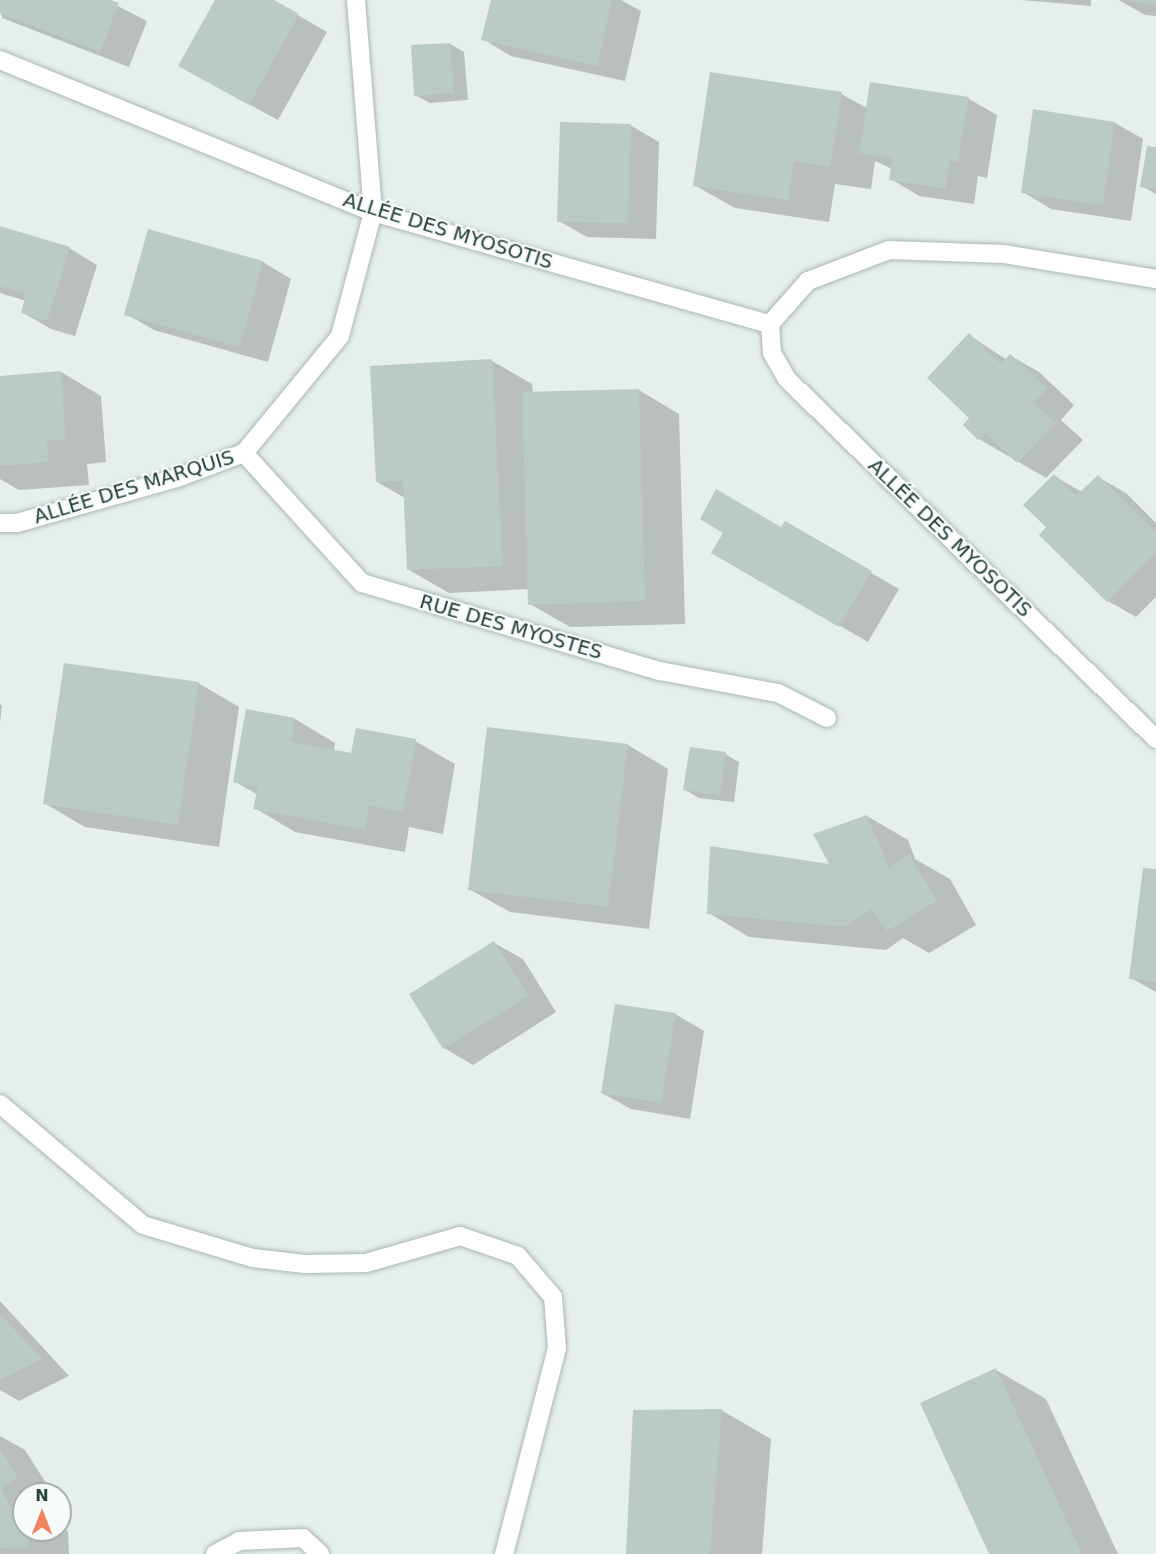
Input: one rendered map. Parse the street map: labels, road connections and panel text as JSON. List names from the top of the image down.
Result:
{
  "streets": {
    "street": ["ALLÉE DES MYOSOTIS", "ALLÉE DES MARQUIS", "RUE DES MYOSTES"]
  },
  "crossings": [
    ["ALLÉE DES MYOSOTIS", "ALLÉE DES MARQUIS"],
    ["ALLÉE DES MARQUIS", "RUE DES MYOSTES"]
  ],
  "north": "top"
}
